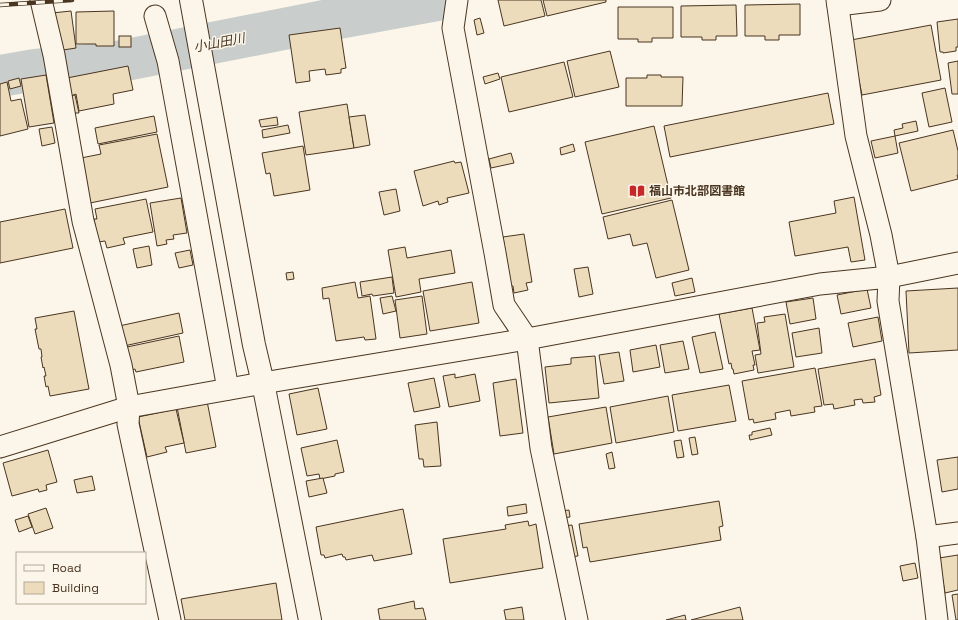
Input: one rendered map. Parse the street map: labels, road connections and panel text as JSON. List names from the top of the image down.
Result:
{
  "water": ["小山田川"],
  "places": {
    "library": ["福山市北部図書館"]
  },
  "legend": ["Road", "Building"]
}
